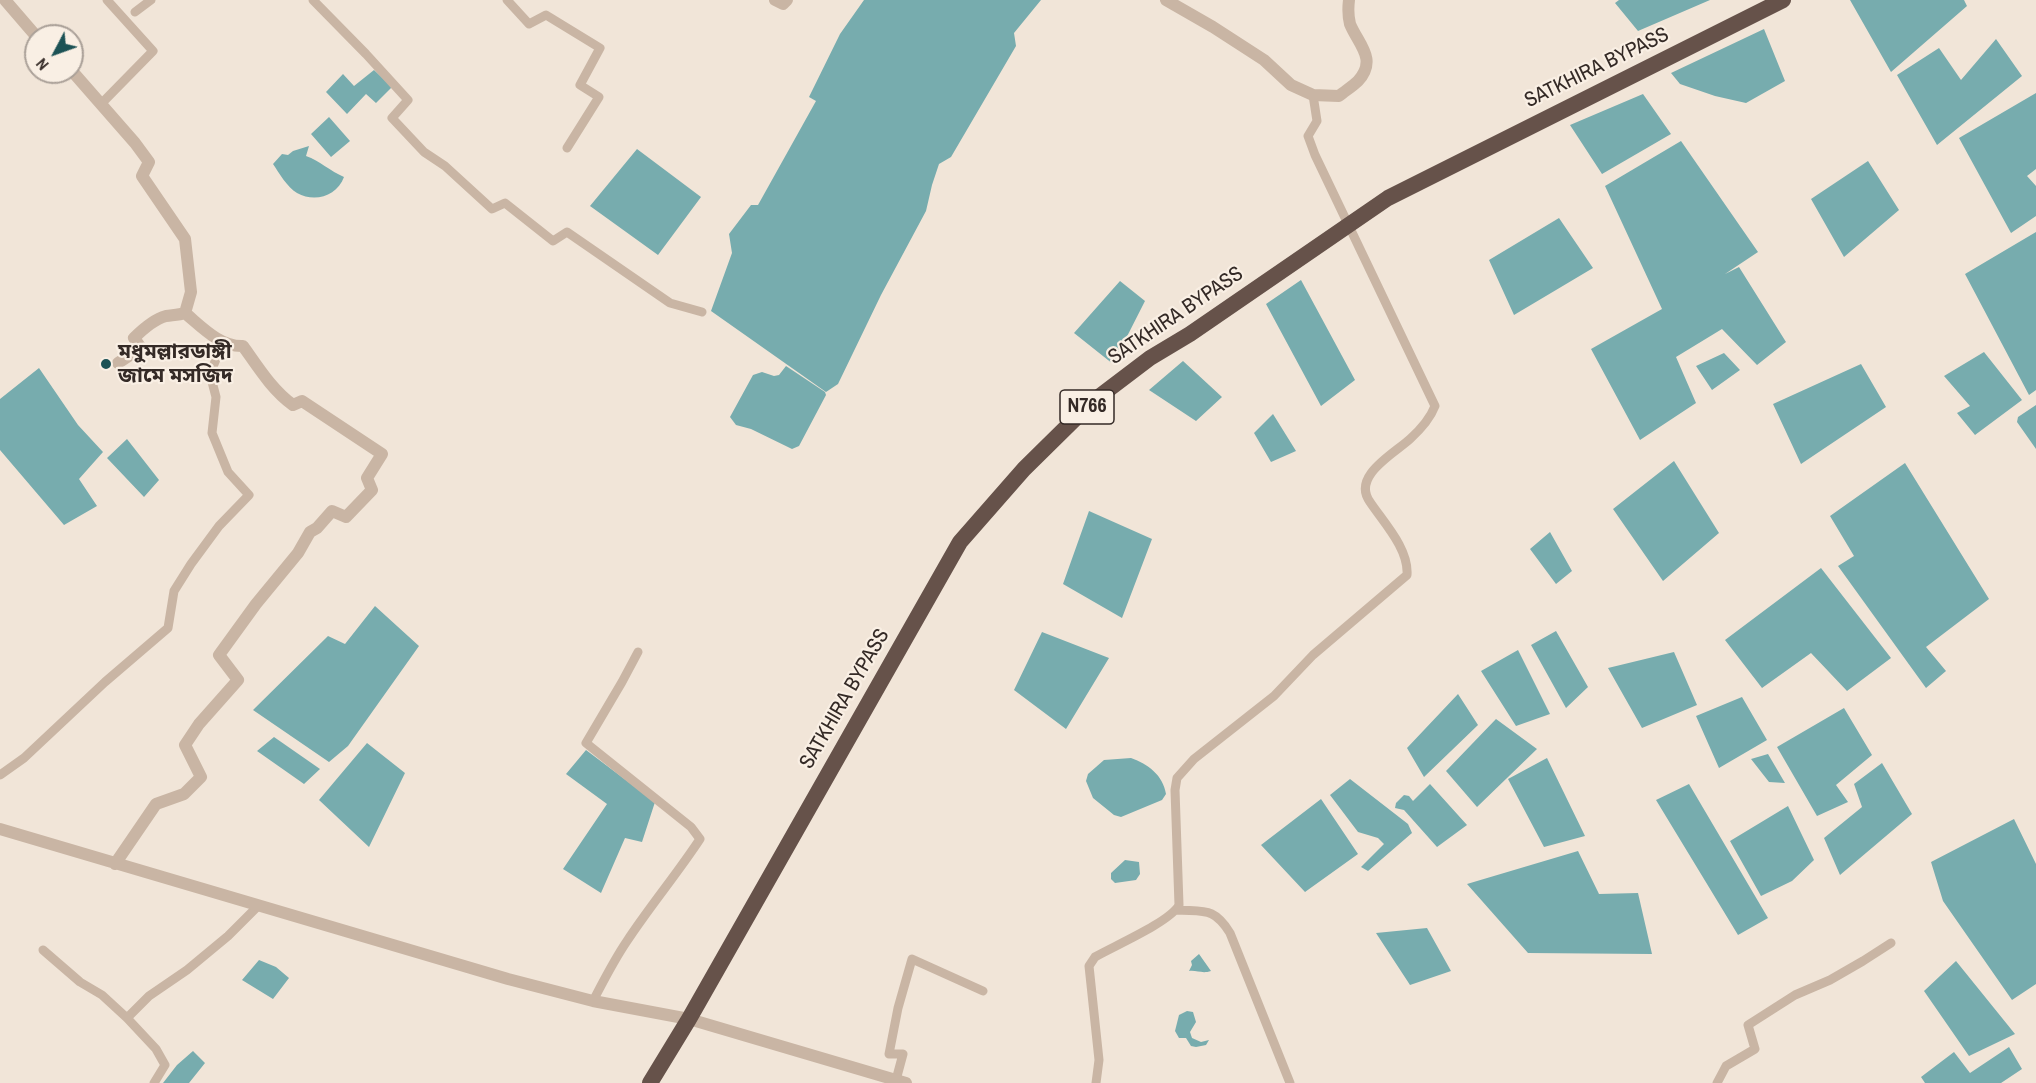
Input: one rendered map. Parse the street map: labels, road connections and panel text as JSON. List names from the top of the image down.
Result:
{
  "streets": {
    "highway": ["SATKHIRA BYPASS", "N766"]
  },
  "places": ["মধুমল্লারডাঙ্গী জামে মসজিদ"],
  "north": "bottom left"
}
